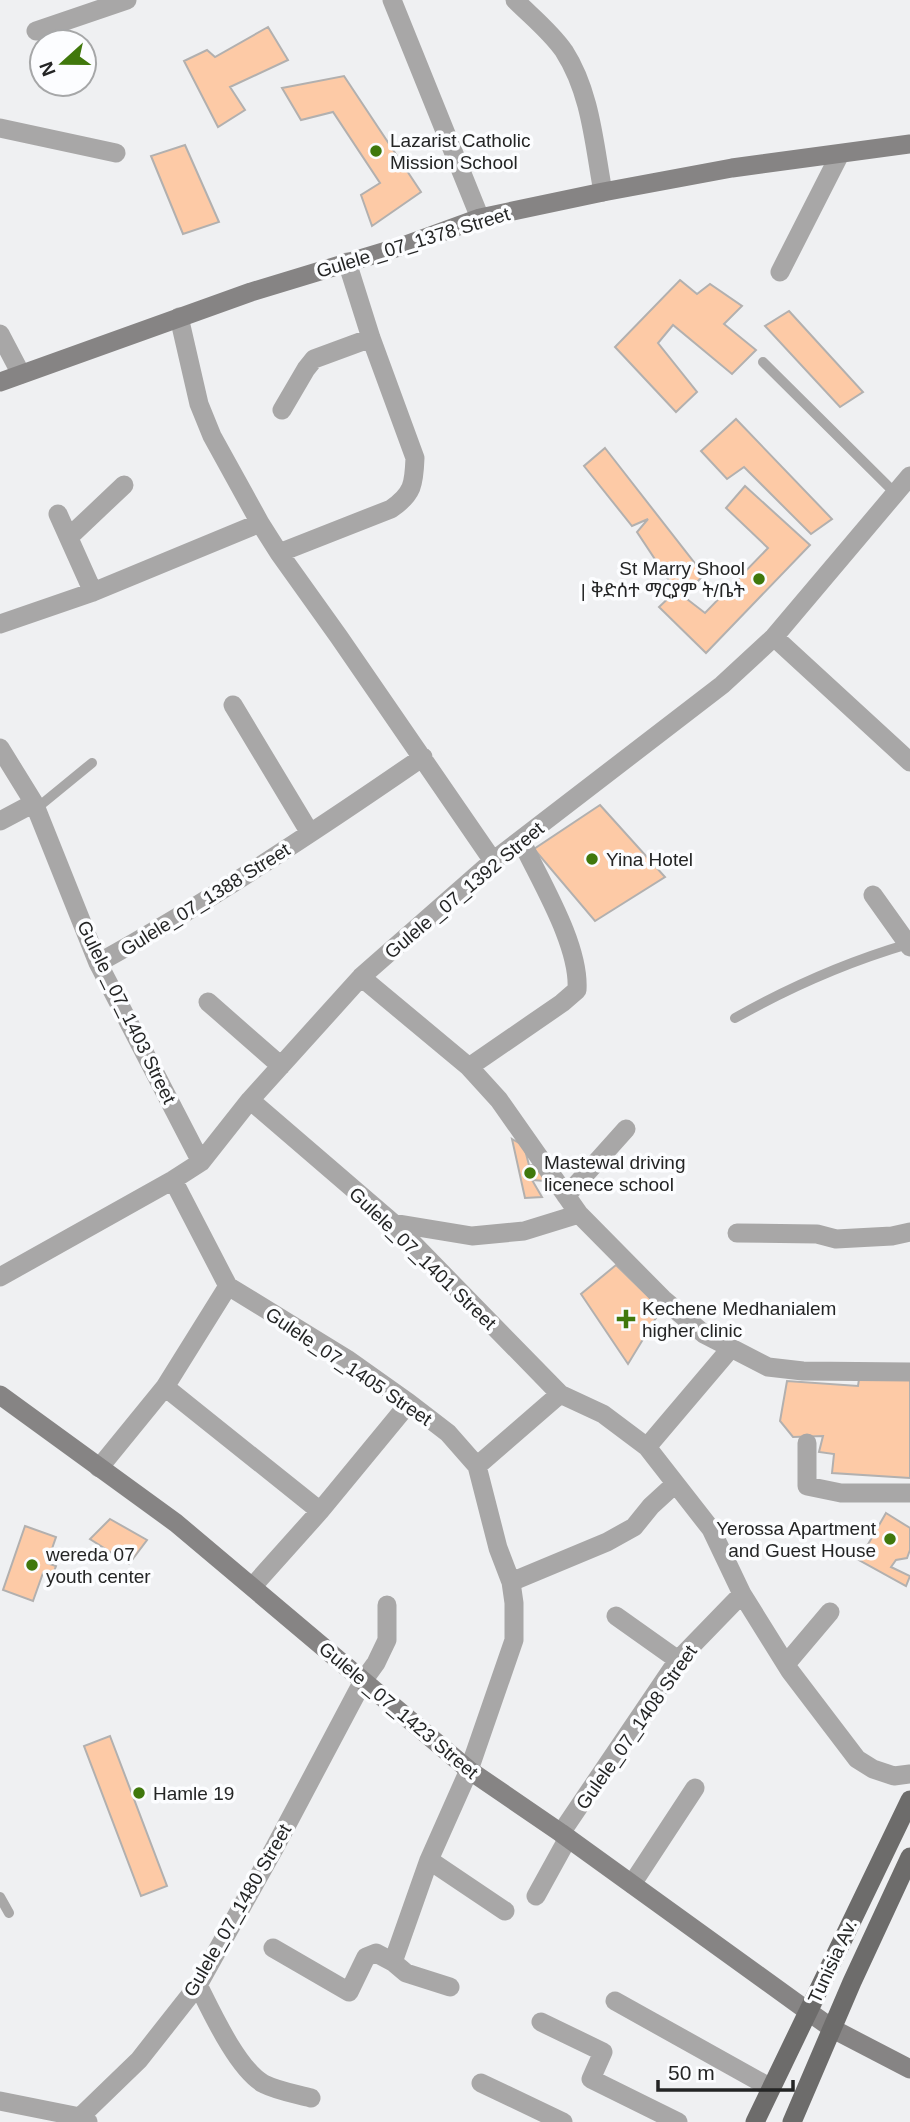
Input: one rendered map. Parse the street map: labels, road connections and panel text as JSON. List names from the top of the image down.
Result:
{
  "streets": {
    "main road": ["Gulele _07_1378 Street", "Gulele _07_1423 Street", "Tunisia Av."],
    "street": [
      "Gulele _07_1392 Street",
      "Gulele_07_1388 Street",
      "Gulele _07_1403 Street",
      "Gulele_07_1401 Street",
      "Gulele_07_1405 Street",
      "Gulele_07_1408 Street",
      "Gulele_07_1480 Street"
    ]
  },
  "crossings": [
    ["Gulele _07_1392 Street", "Gulele _07_1403 Street"],
    ["Gulele _07_1392 Street", "Gulele_07_1401 Street"],
    ["Gulele_07_1388 Street", "Gulele _07_1403 Street"],
    ["Gulele_07_1401 Street", "Gulele_07_1408 Street"],
    ["Gulele_07_1405 Street", "Gulele _07_1423 Street"],
    ["Gulele _07_1423 Street", "Gulele_07_1408 Street"],
    ["Gulele _07_1423 Street", "Gulele_07_1480 Street"],
    ["Gulele _07_1423 Street", "Tunisia Av."]
  ],
  "places": {
    "other": [
      "Lazarist Catholic Mission School",
      "St Marry Shool | ቅድሰተ ማርያም ት/ቤት",
      "Yina Hotel",
      "Mastewal driving licenece school",
      "Yerossa Apartment and Guest House",
      "wereda 07 youth center",
      "Hamle 19"
    ],
    "health": ["Kechene Medhanialem higher clinic"]
  },
  "scale_bar": "50 m",
  "north": "left"
}
